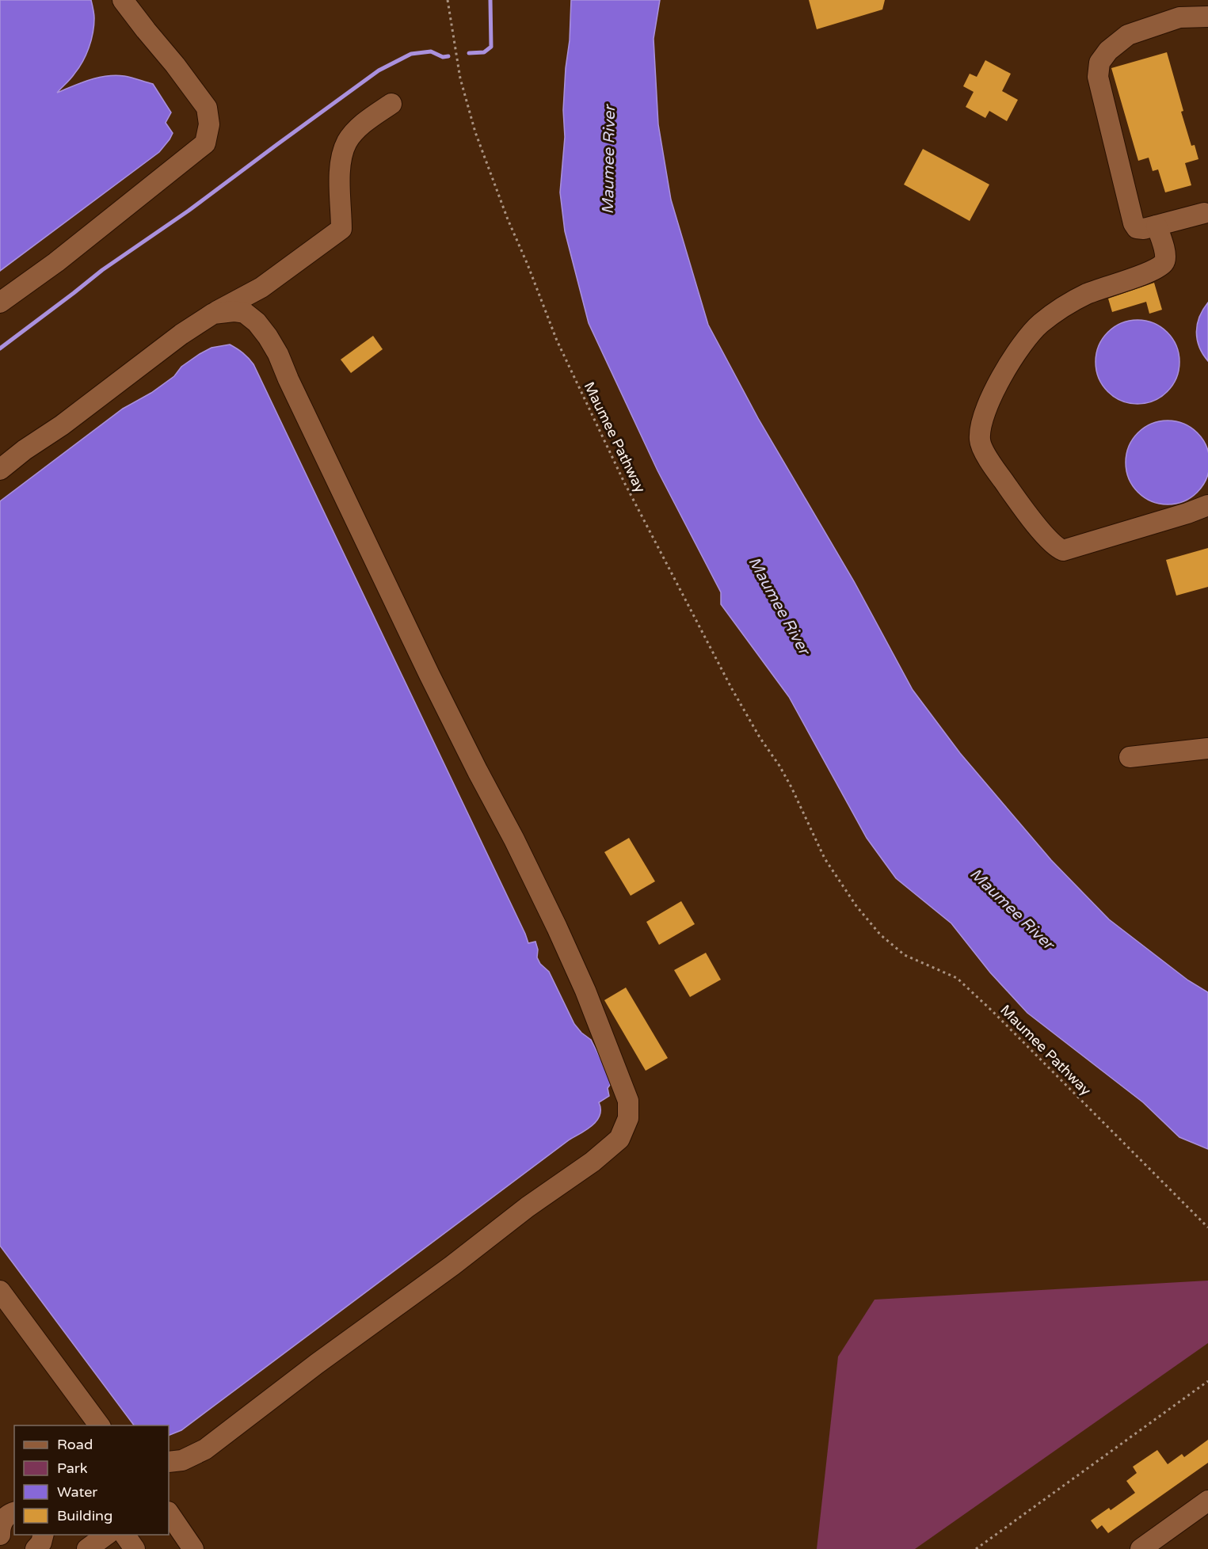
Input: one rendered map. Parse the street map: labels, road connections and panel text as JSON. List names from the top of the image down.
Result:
{
  "streets": {
    "path": ["Maumee Pathway"]
  },
  "water": ["Maumee River"],
  "legend": [
    "Road",
    "Park",
    "Water",
    "Building"
  ]
}
